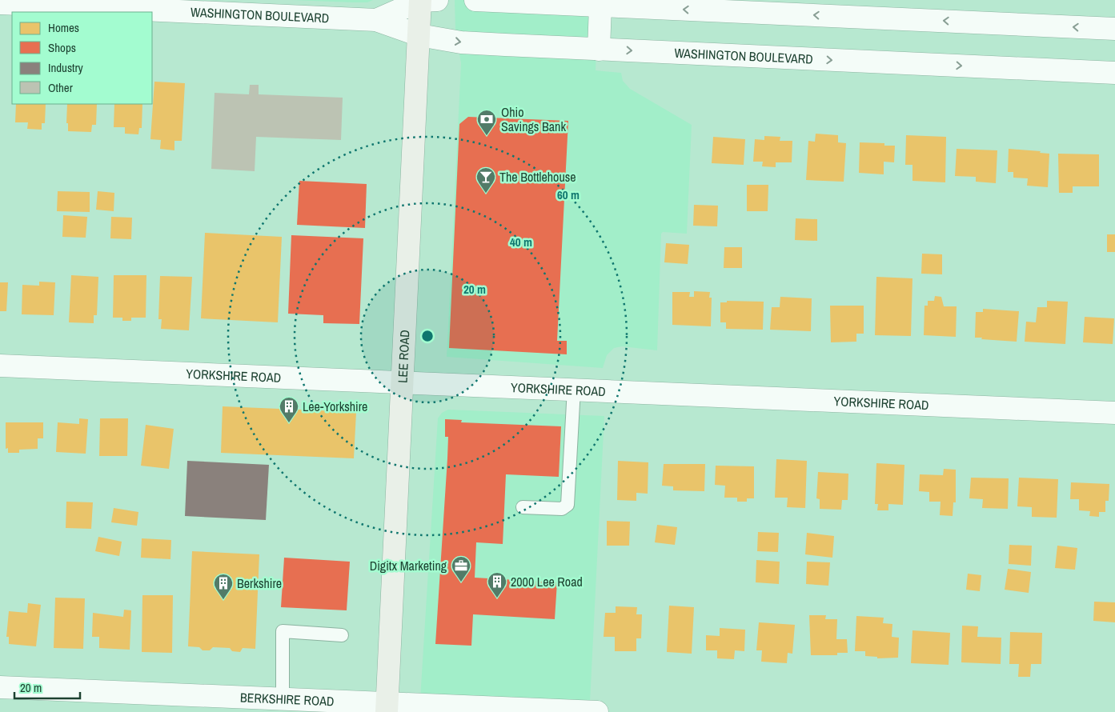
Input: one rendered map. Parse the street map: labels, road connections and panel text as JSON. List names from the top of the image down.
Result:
{
  "streets": {
    "main road": ["LEE ROAD"],
    "street": ["WASHINGTON BOULEVARD", "YORKSHIRE ROAD", "BERKSHIRE ROAD"]
  },
  "crossings": [
    ["WASHINGTON BOULEVARD", "LEE ROAD"],
    ["LEE ROAD", "YORKSHIRE ROAD"],
    ["LEE ROAD", "BERKSHIRE ROAD"]
  ],
  "places": {
    "bank": ["Ohio Savings Bank"],
    "bar": ["The Bottlehouse"],
    "building": ["Lee-Yorkshire", "2000 Lee Road", "Berkshire"],
    "office": ["Digitx Marketing"]
  },
  "legend": [
    "Homes",
    "Shops",
    "Industry",
    "Other"
  ],
  "scale_bar": "20 m",
  "rings": ["60 m", "40 m", "20 m"]
}
